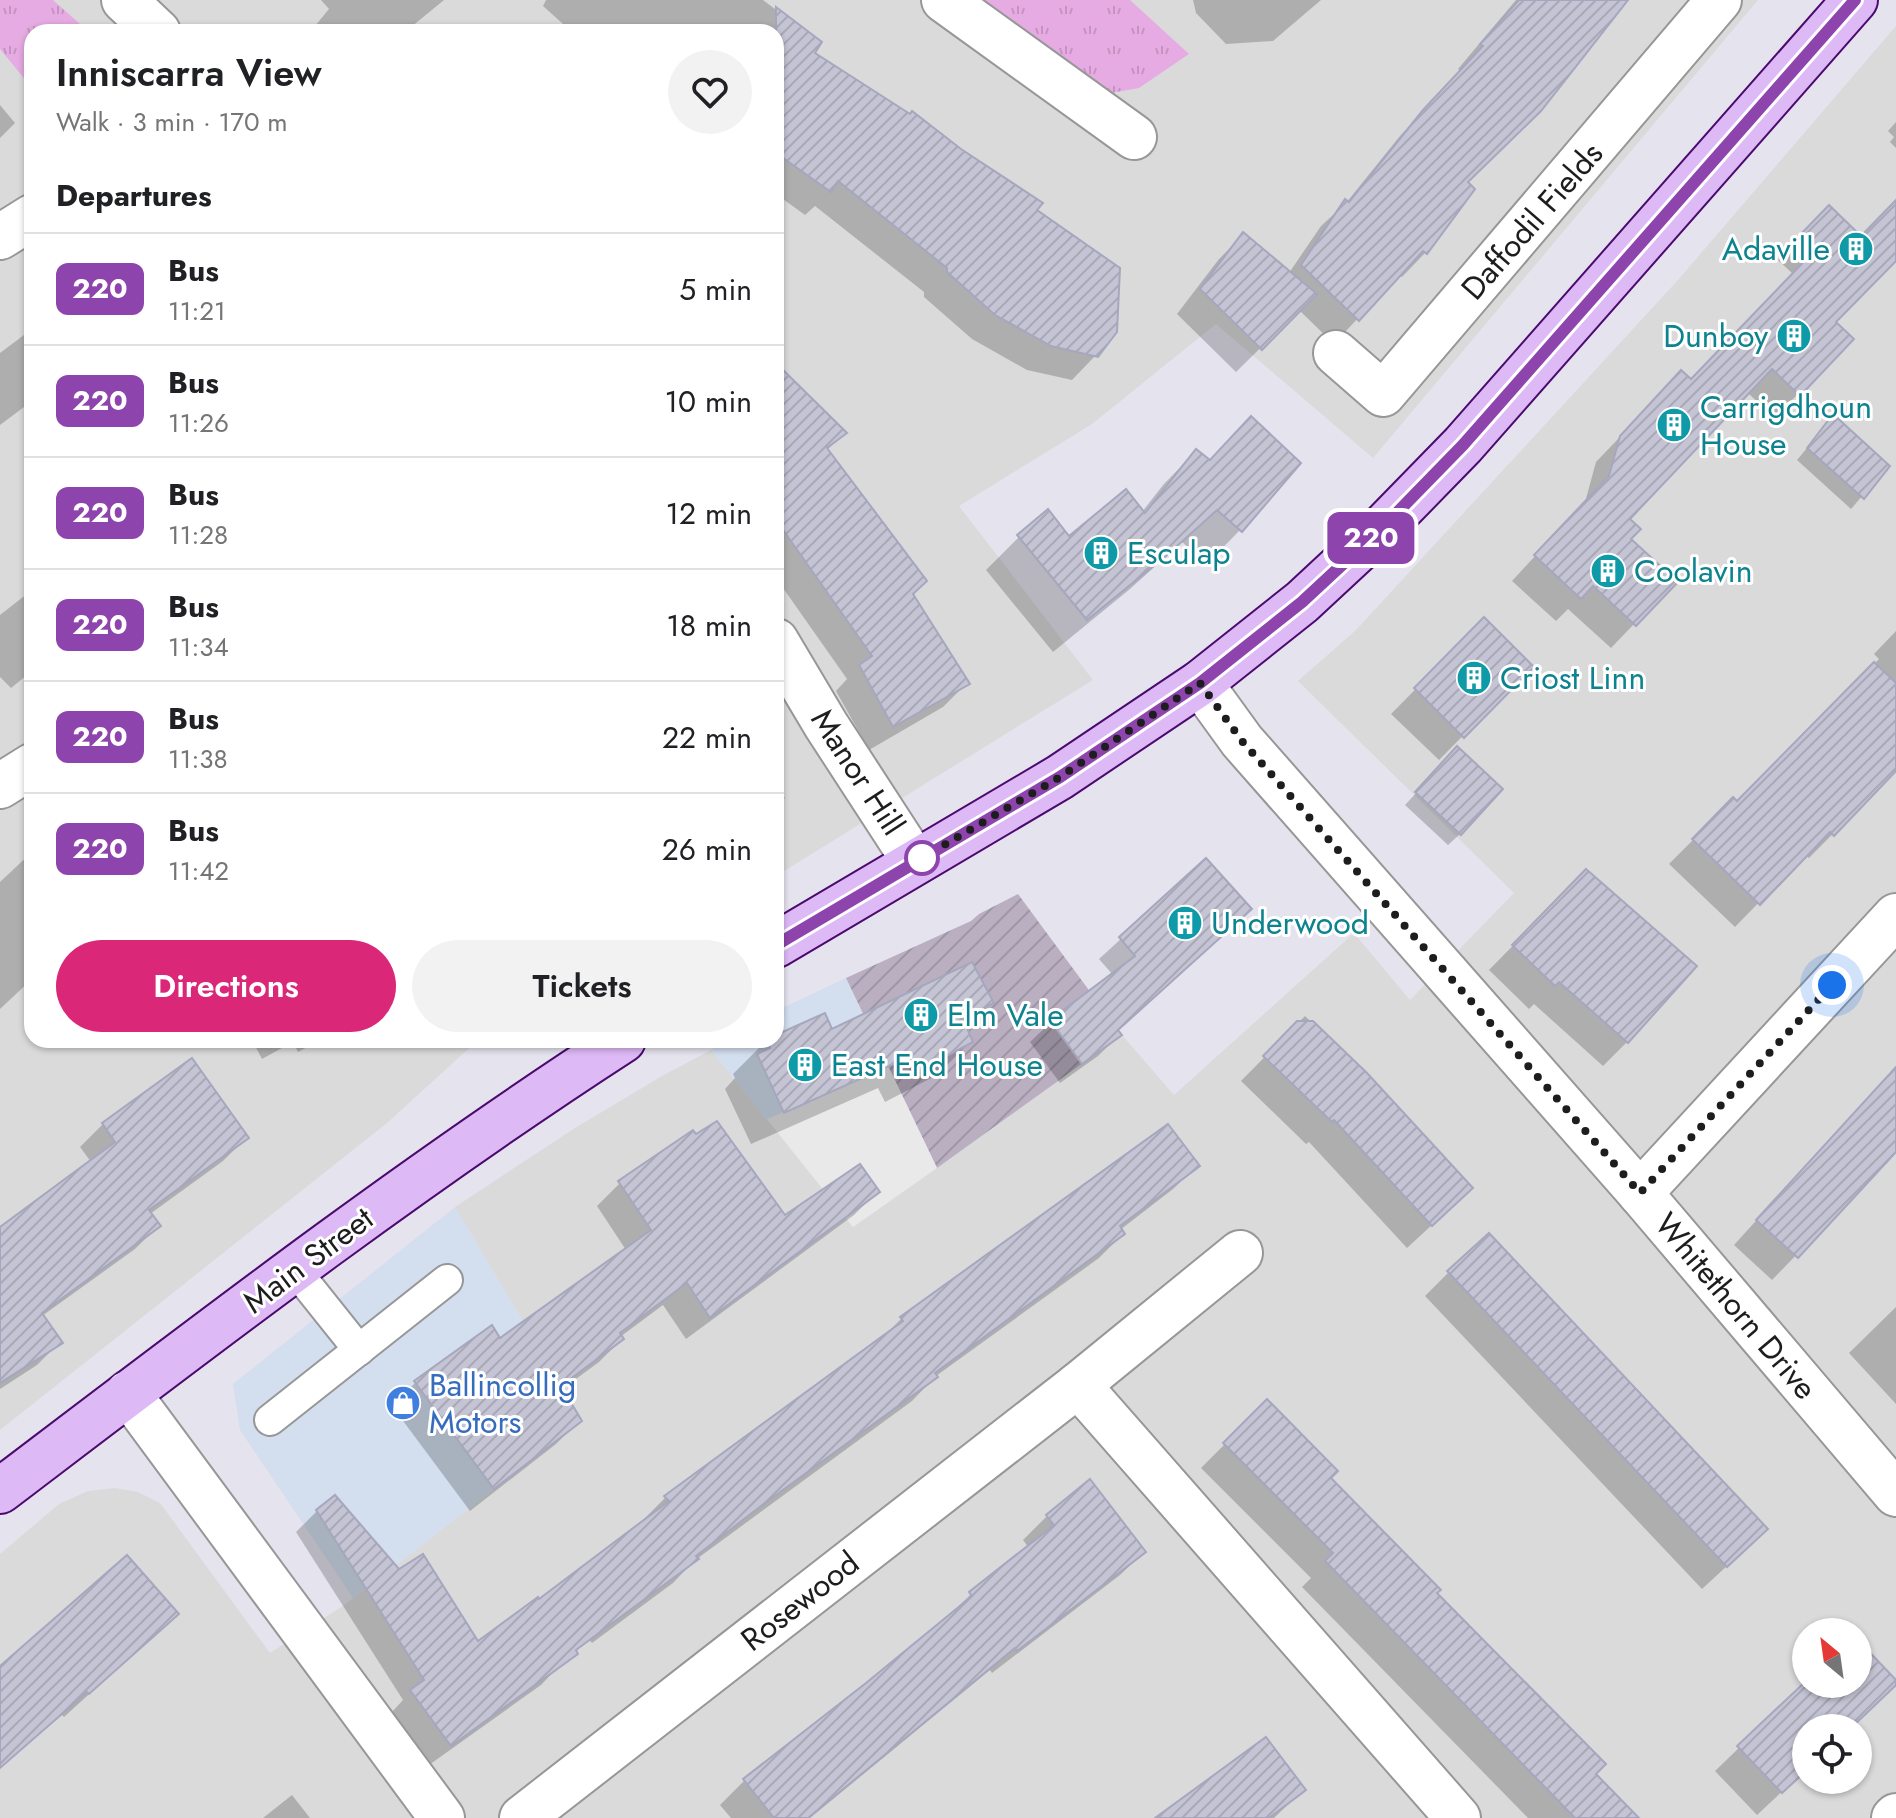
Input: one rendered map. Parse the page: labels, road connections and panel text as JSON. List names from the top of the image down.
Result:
{
  "streets": {
    "main road": ["Main Street"],
    "street": [
      "Daffodil Fields",
      "Manor Hill",
      "Whitethorn Drive",
      "Rosewood"
    ]
  },
  "places": {
    "building": [
      "Adaville",
      "Dunboy",
      "Carrigdhoun House",
      "Esculap",
      "Coolavin",
      "Criost Linn",
      "Underwood",
      "Elm Vale",
      "East End House"
    ],
    "shop": ["Ballincollig Motors"]
  },
  "lines": ["bus line 220"],
  "north": "top left",
  "page": {
    "on_map": "220",
    "heading": [
      ["Inniscarra View", "Walk · 3 min · 170 m"],
      "Departures"
    ],
    "list": [
      {
        "mark": "220",
        "name": "Bus",
        "note": "11:21",
        "value": "5 min"
      },
      {
        "mark": "220",
        "name": "Bus",
        "note": "11:26",
        "value": "10 min"
      },
      {
        "mark": "220",
        "name": "Bus",
        "note": "11:28",
        "value": "12 min"
      },
      {
        "mark": "220",
        "name": "Bus",
        "note": "11:34",
        "value": "18 min"
      },
      {
        "mark": "220",
        "name": "Bus",
        "note": "11:38",
        "value": "22 min"
      },
      {
        "mark": "220",
        "name": "Bus",
        "note": "11:42",
        "value": "26 min"
      }
    ],
    "buttons": ["Directions", "Tickets"]
  }
}
